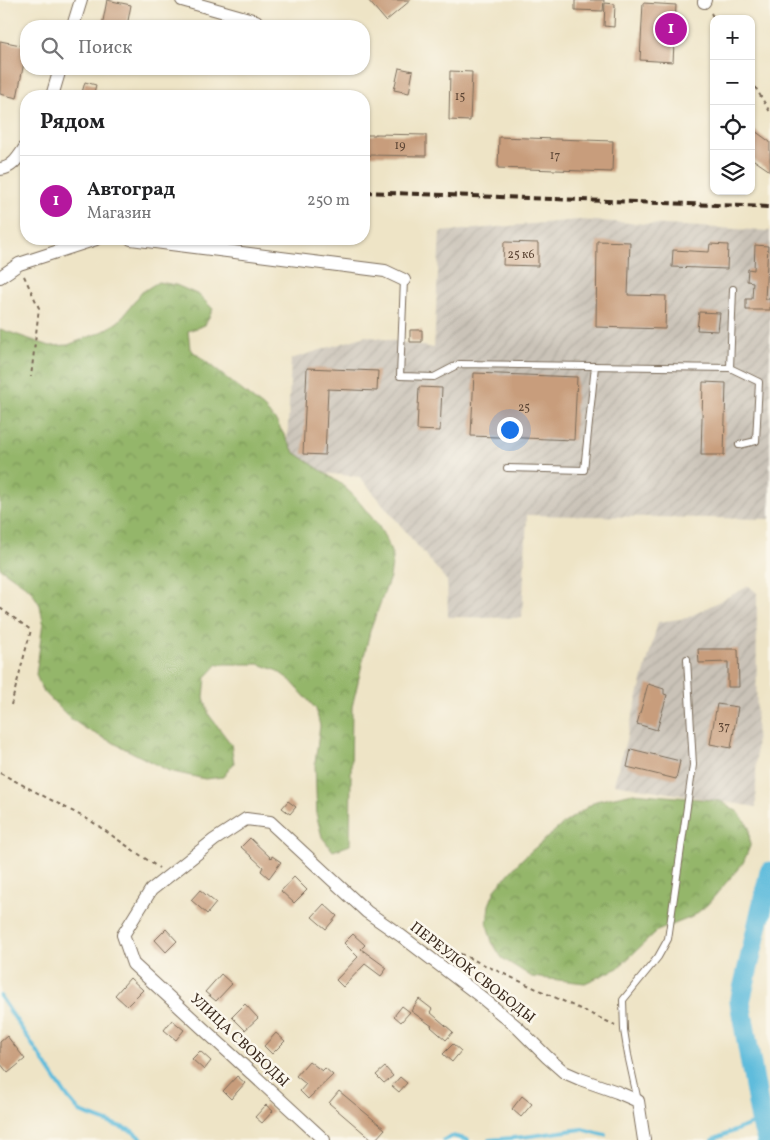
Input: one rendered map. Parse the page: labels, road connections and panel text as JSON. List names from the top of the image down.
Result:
{
  "streets": {
    "street": ["ПЕРЕУЛОК СВОБОДЫ", "УЛИЦА СВОБОДЫ"]
  },
  "crossings": [
    ["ПЕРЕУЛОК СВОБОДЫ", "УЛИЦА СВОБОДЫ"]
  ],
  "house_numbers": [
    "15",
    "19",
    "17",
    "25 к6",
    "25",
    "37"
  ],
  "page": {
    "pins": "1",
    "map_buttons": ["+", "−"],
    "search": "Поиск",
    "heading": "Рядом",
    "list": [
      {
        "mark": "1",
        "name": "Автоград",
        "note": "Магазин",
        "value": "250 m"
      }
    ]
  }
}
